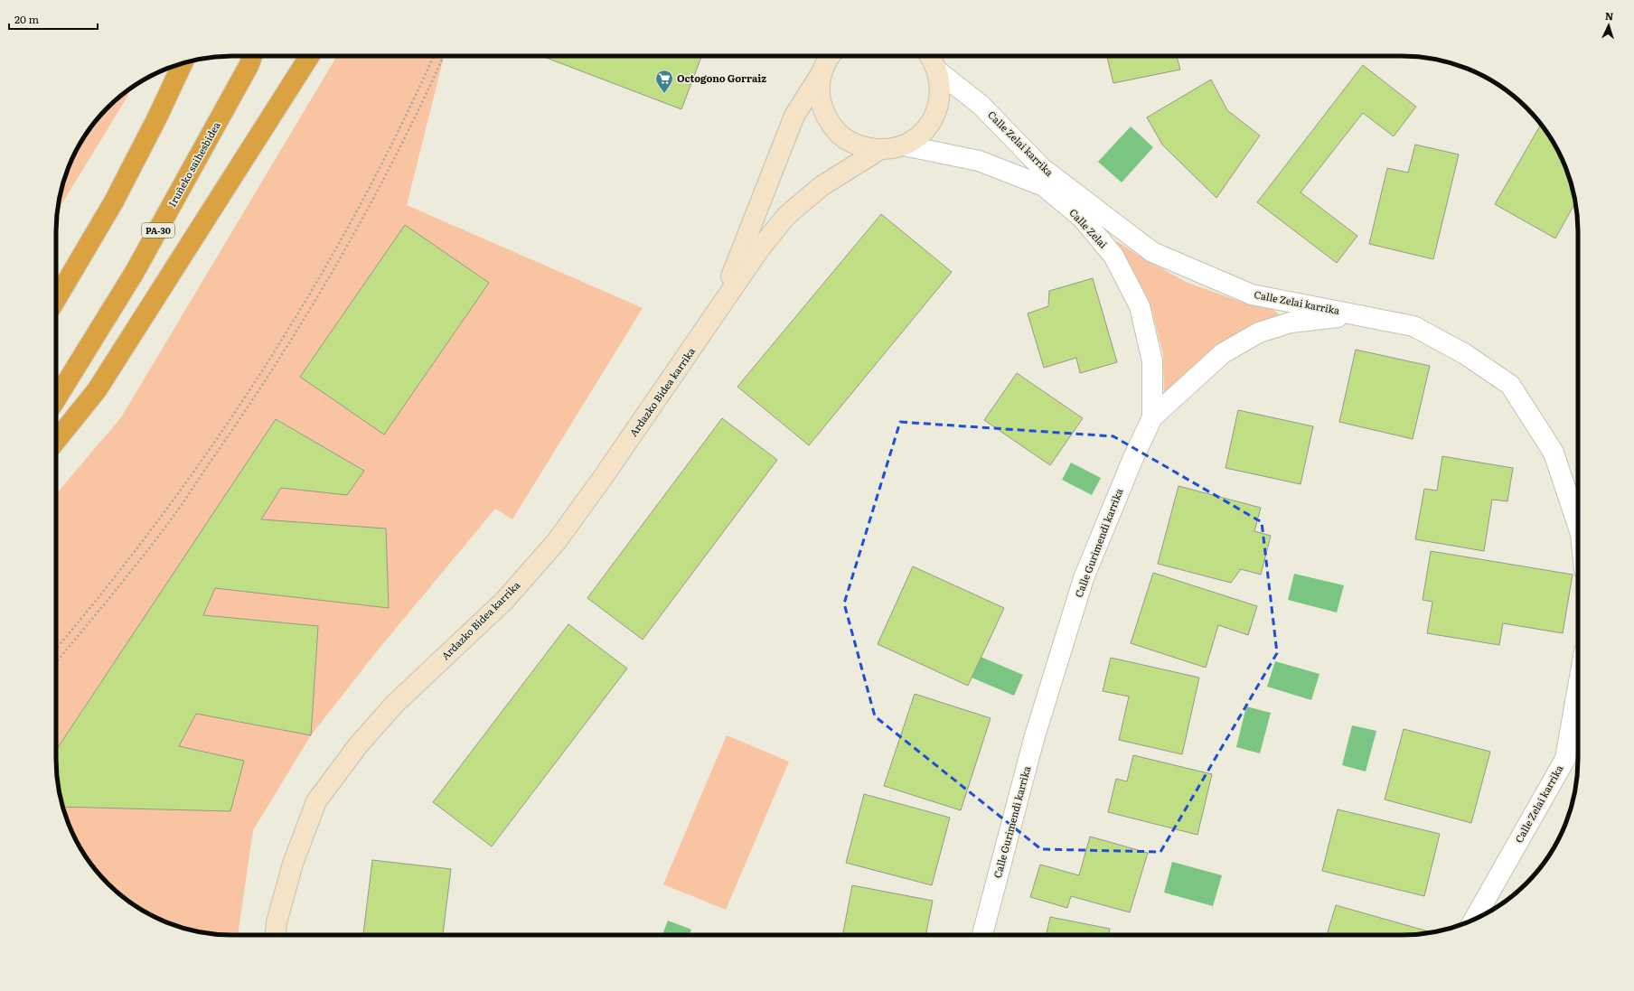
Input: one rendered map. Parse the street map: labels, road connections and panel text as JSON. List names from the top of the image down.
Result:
{
  "streets": {
    "highway": ["Iruñeko saihesbidea", "PA-30"],
    "street": [
      "Calle Zelai karrika",
      "Calle Zelai",
      "Ardazko Bidea karrika",
      "Calle Gurimendi karrika"
    ]
  },
  "crossings": [
    ["Calle Zelai karrika", "Calle Gurimendi karrika"],
    ["Calle Zelai", "Calle Gurimendi karrika"]
  ],
  "places": {
    "supermarket": ["Octogono Gorraiz"]
  },
  "scale_bar": "20 m",
  "north": "top"
}
